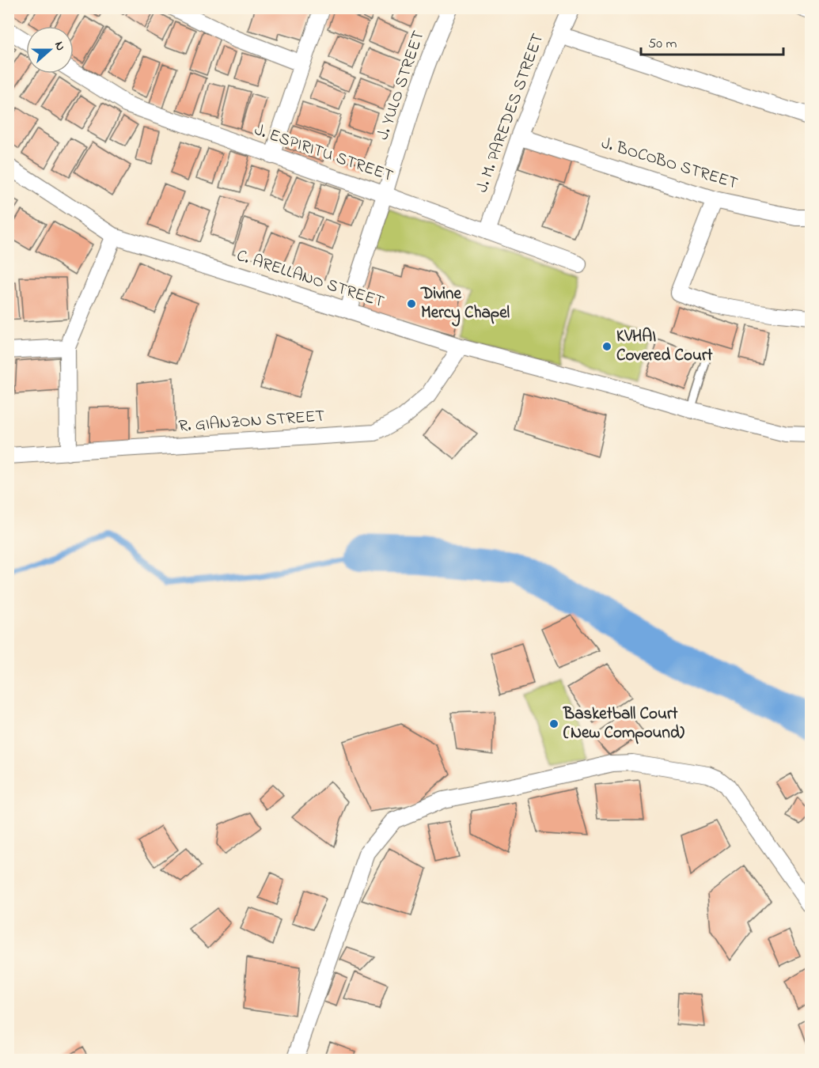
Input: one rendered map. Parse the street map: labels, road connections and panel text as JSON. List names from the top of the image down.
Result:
{
  "streets": {
    "street": [
      "J. YULO STREET",
      "J. M. PAREDES STREET",
      "J. ESPIRITU STREET",
      "J. BOCOBO STREET",
      "C. ARELLANO STREET",
      "R. GIANZON STREET"
    ]
  },
  "crossings": [
    ["J. YULO STREET", "J. ESPIRITU STREET"],
    ["J. YULO STREET", "C. ARELLANO STREET"],
    ["J. M. PAREDES STREET", "J. ESPIRITU STREET"],
    ["J. M. PAREDES STREET", "J. BOCOBO STREET"],
    ["C. ARELLANO STREET", "R. GIANZON STREET"]
  ],
  "places": ["Divine Mercy Chapel", "KVHAI Covered Court", "Basketball Court (New Compound)"],
  "scale_bar": "50 m",
  "north": "right"
}
